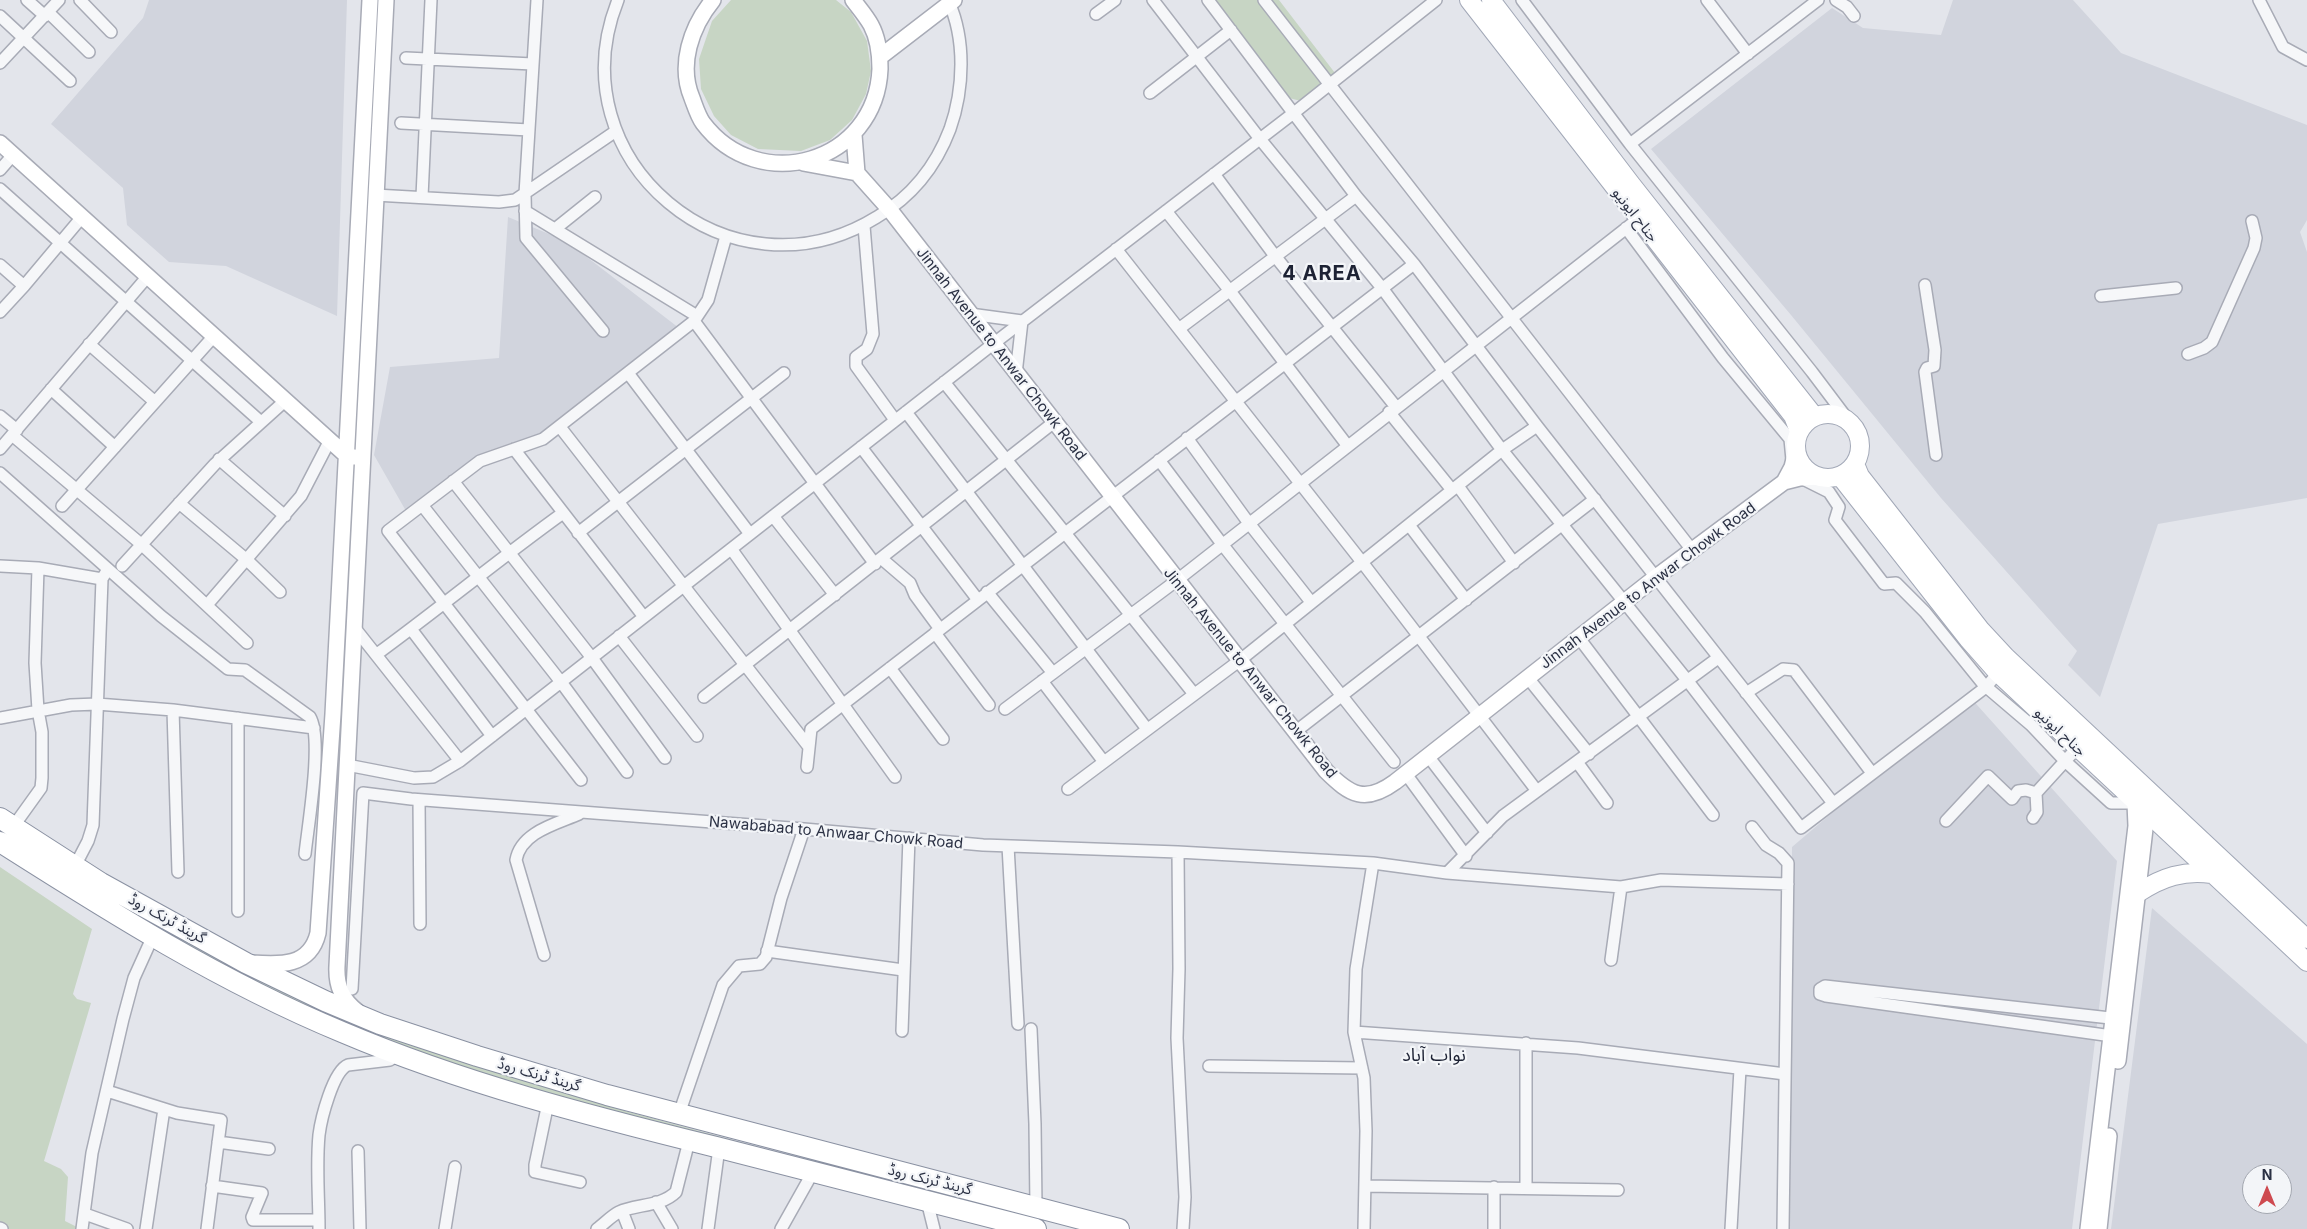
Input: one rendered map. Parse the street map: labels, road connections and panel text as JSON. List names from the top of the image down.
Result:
{
  "streets": {
    "highway": ["گرینڈ ٹرنک روڈ"],
    "main road": ["جناح ایونیو"],
    "street": ["Jinnah Avenue to Anwar Chowk Road", "Nawababad to Anwaar Chowk Road"]
  },
  "crossings": [
    ["جناح ایونیو", "Jinnah Avenue to Anwar Chowk Road"]
  ],
  "districts": ["4 AREA", "نواب آباد"],
  "north": "top"
}
